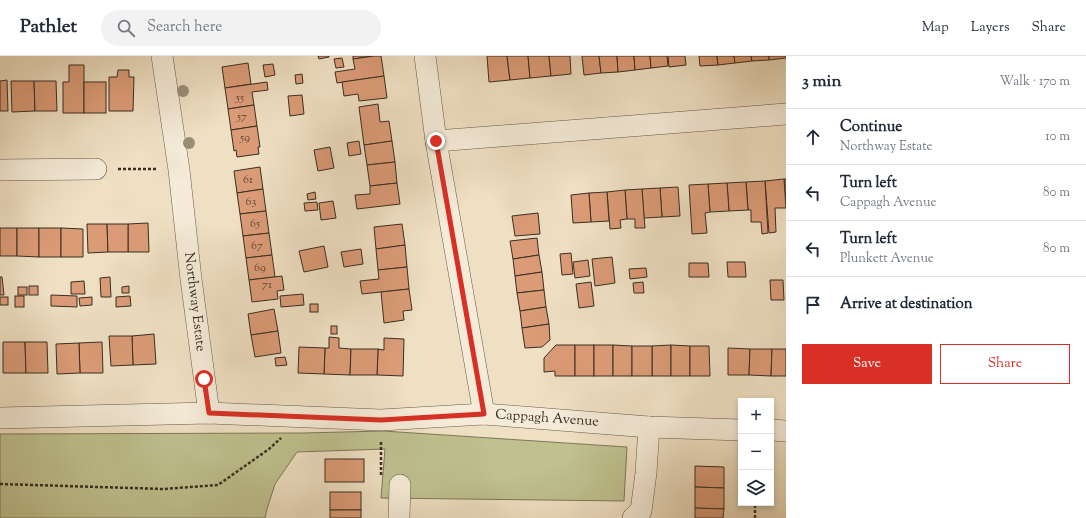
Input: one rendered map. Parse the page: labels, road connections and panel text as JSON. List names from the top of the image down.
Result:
{
  "streets": {
    "street": ["Northway Estate", "Cappagh Avenue"]
  },
  "crossings": [
    ["Northway Estate", "Cappagh Avenue"]
  ],
  "house_numbers": [
    "55",
    "57",
    "59",
    "61",
    "63",
    "65",
    "67",
    "69",
    "71"
  ],
  "page": {
    "header": "Pathlet",
    "search": "Search here",
    "nav": ["Map", "Layers", "Share"],
    "heading": ["3 min", "Walk · 170 m"],
    "list": [
      ["Continue", "Northway Estate", "10 m"],
      ["Turn left", "Cappagh Avenue", "80 m"],
      ["Turn left", "Plunkett Avenue", "80 m"],
      "Arrive at destination"
    ],
    "buttons": ["Save", "Share"],
    "map_buttons": ["+", "−"]
  }
}
